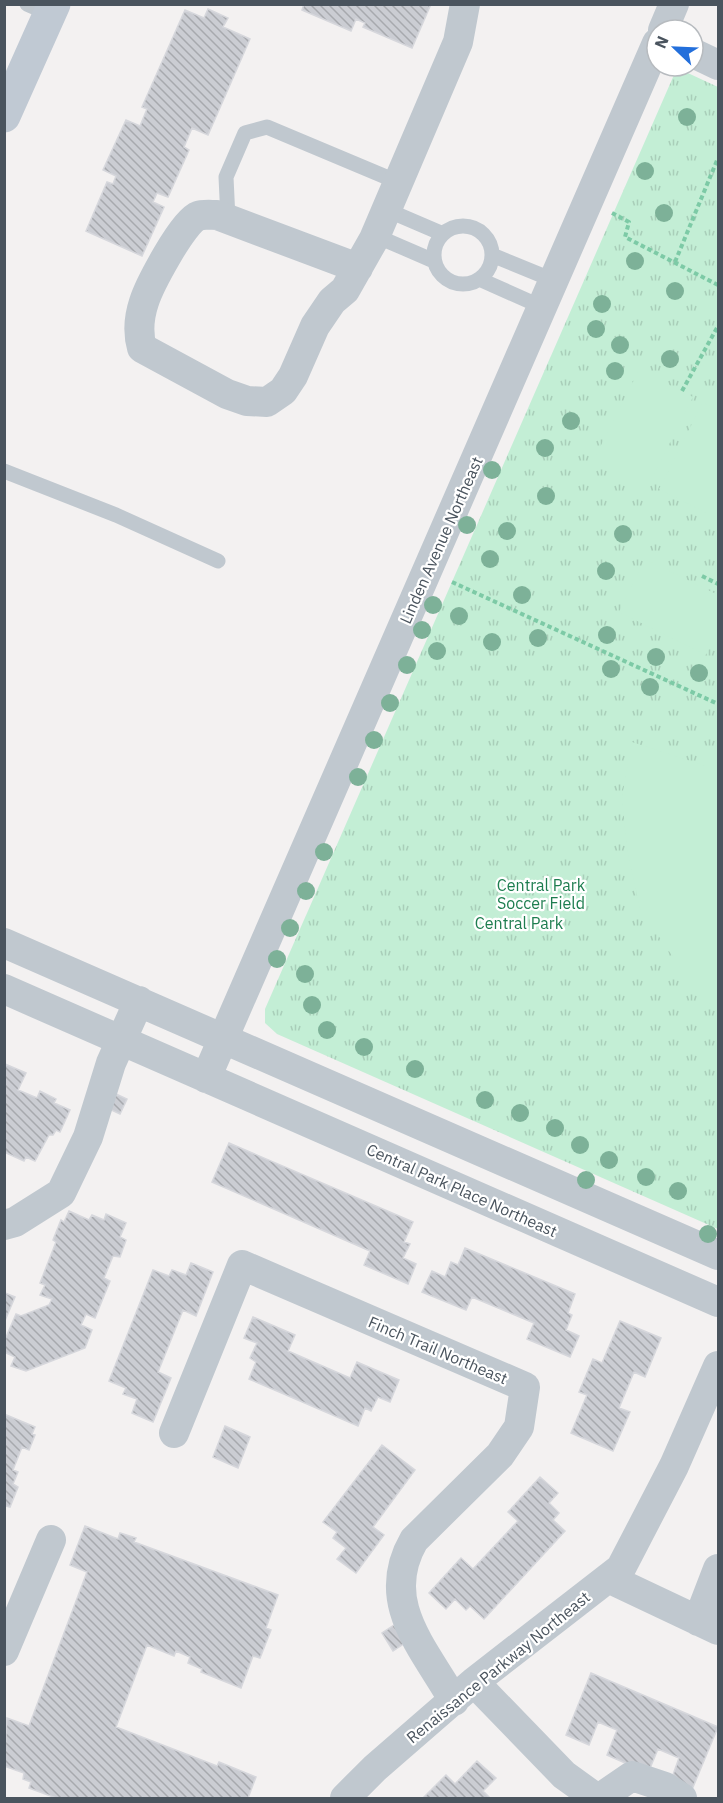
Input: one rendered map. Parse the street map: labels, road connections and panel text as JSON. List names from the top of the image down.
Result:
{
  "streets": {
    "street": [
      "Linden Avenue Northeast",
      "Central Park Place Northeast",
      "Finch Trail Northeast",
      "Renaissance Parkway Northeast"
    ]
  },
  "crossings": [
    ["Finch Trail Northeast", "Renaissance Parkway Northeast"]
  ],
  "parks": ["Central Park Soccer Field", "Central Park"],
  "north": "top left"
}
